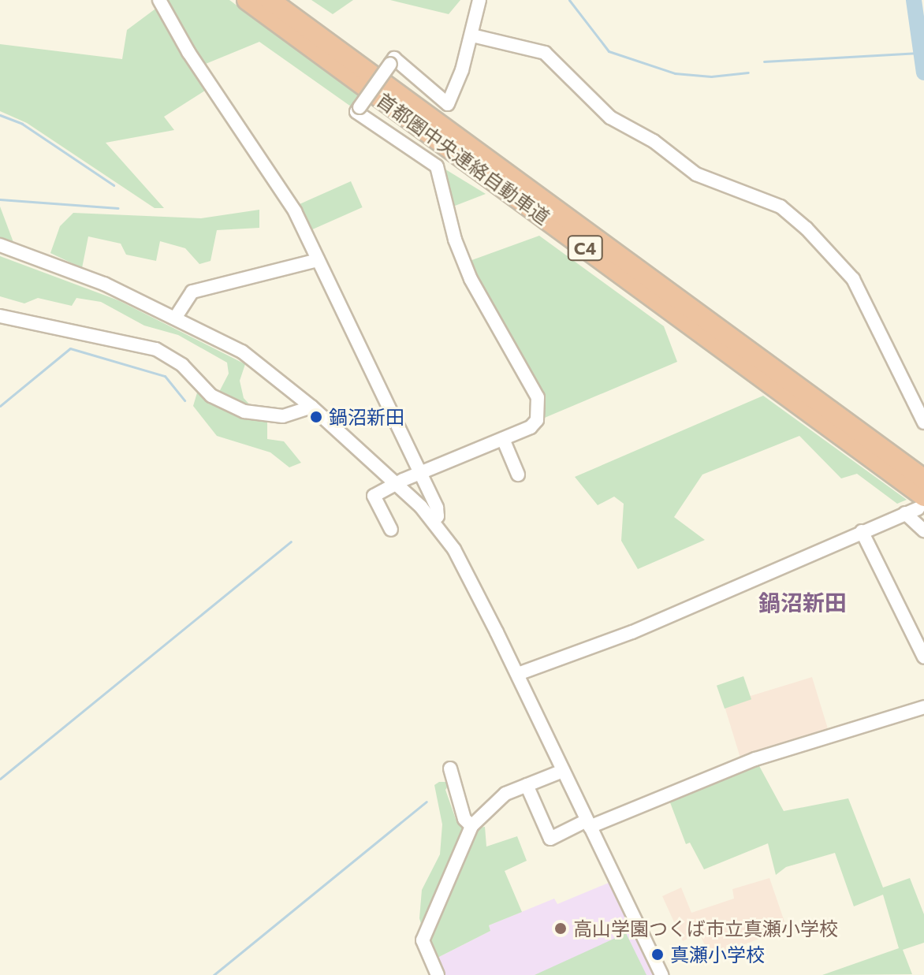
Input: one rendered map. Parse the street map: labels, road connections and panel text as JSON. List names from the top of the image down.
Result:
{
  "streets": {
    "highway": ["首都圏中央連絡自動車道", "C4"]
  },
  "districts": ["鍋沼新田"],
  "places": ["鍋沼新田", "高山学園つくば市立真瀬小学校", "真瀬小学校"]
}
